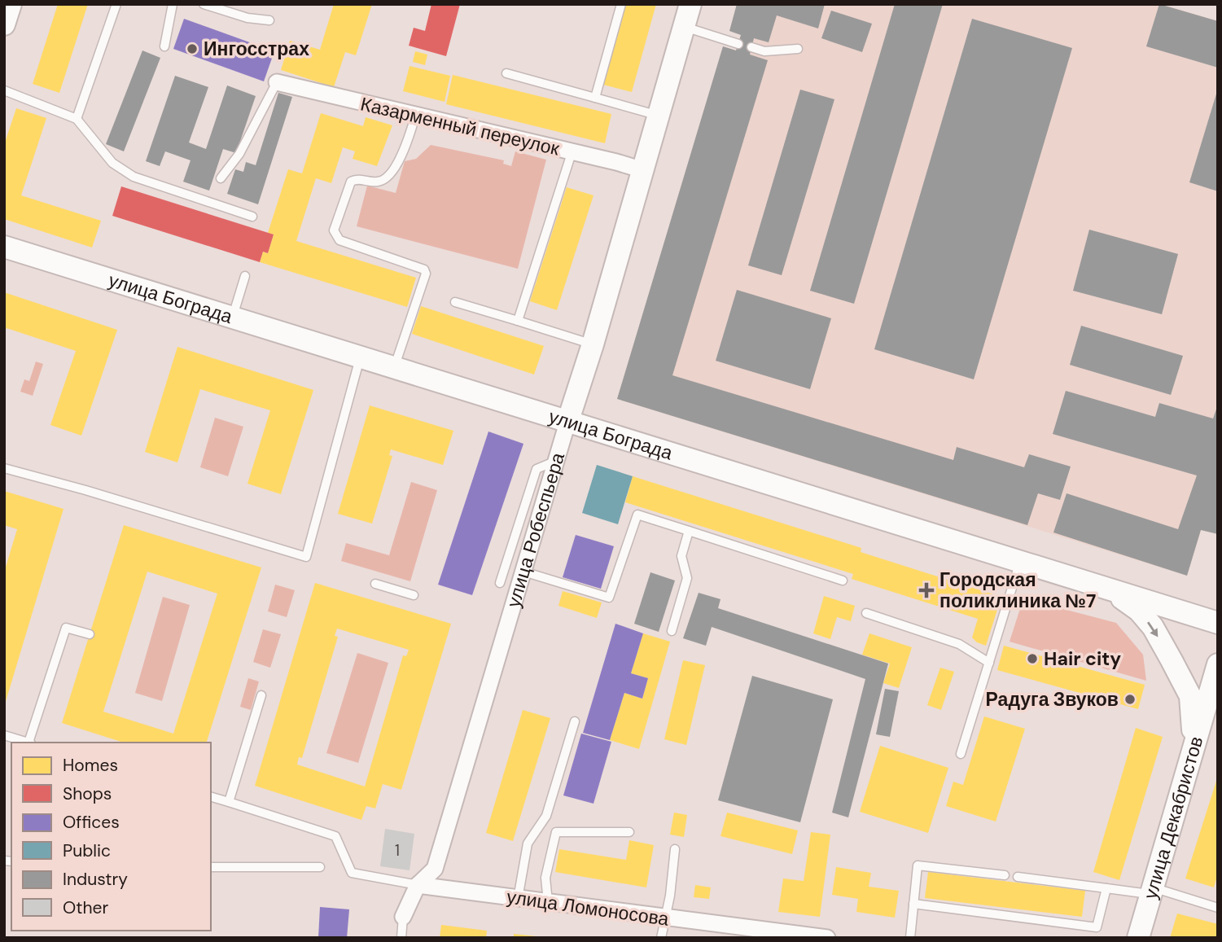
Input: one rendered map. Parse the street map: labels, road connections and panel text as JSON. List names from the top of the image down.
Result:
{
  "streets": {
    "main road": ["улица Бограда", "улица Робеспьера", "улица Декабристов"],
    "street": ["Казарменный переулок", "улица Ломоносова"]
  },
  "crossings": [
    ["Казарменный переулок", "улица Робеспьера"],
    ["улица Бограда", "улица Робеспьера"],
    ["улица Робеспьера", "улица Ломоносова"]
  ],
  "places": {
    "other": ["Ингосстрах", "Hair city", "Радуга Звуков"],
    "health": ["Городская поликлиника №7"]
  },
  "house_numbers": ["1"],
  "legend": [
    "Homes",
    "Shops",
    "Offices",
    "Public",
    "Industry",
    "Other"
  ]
}
